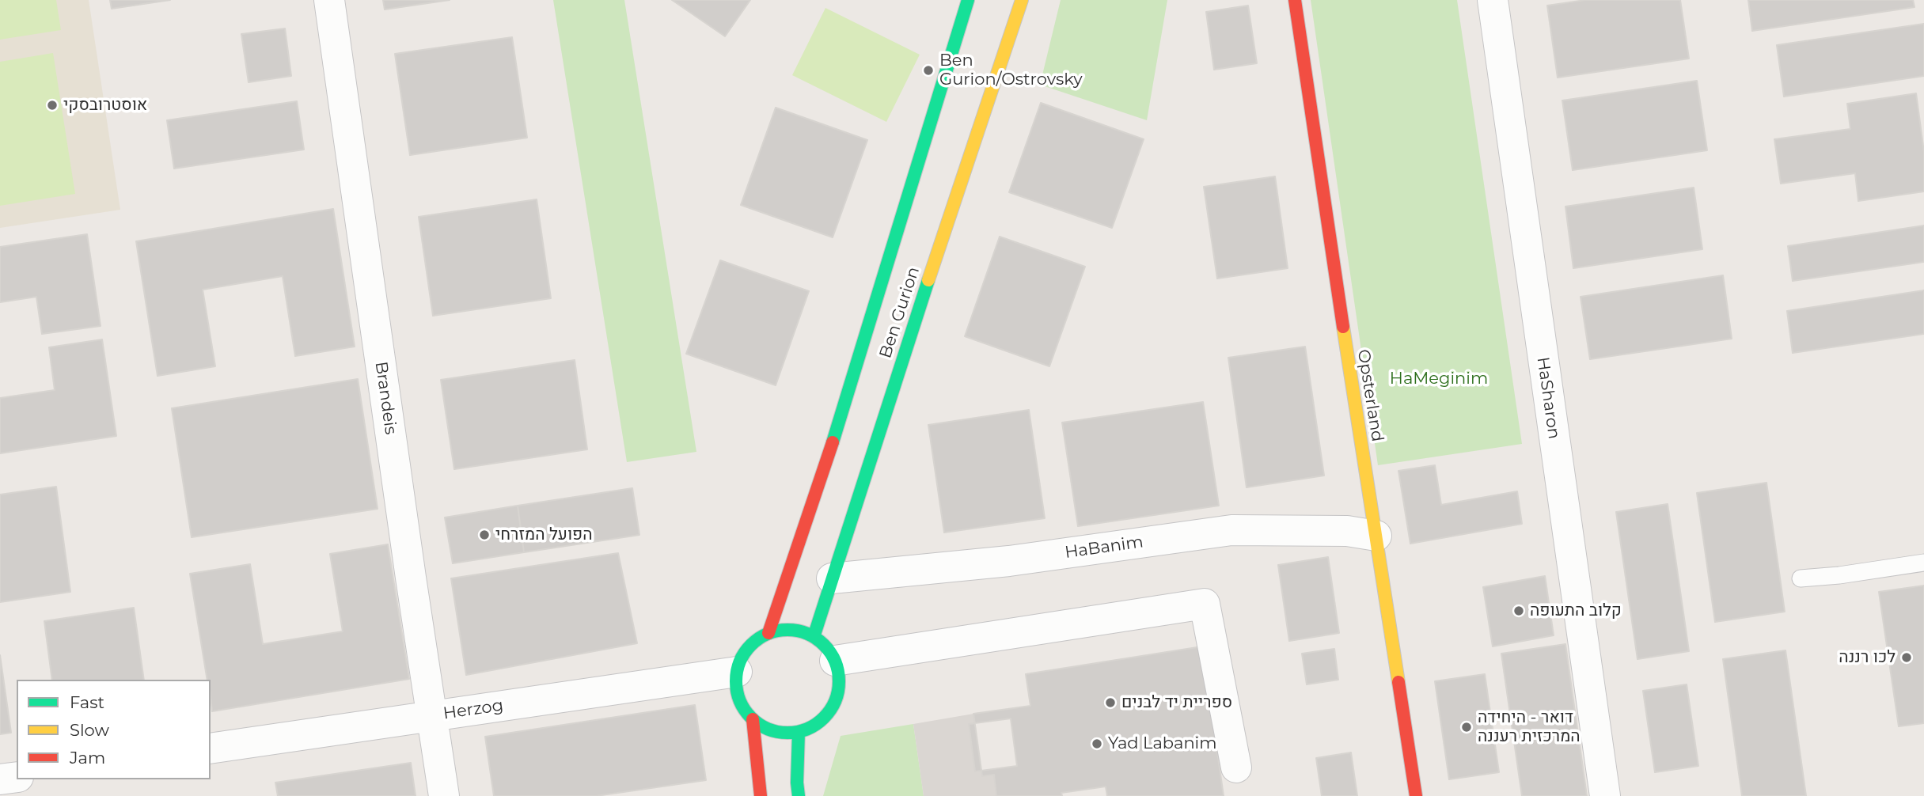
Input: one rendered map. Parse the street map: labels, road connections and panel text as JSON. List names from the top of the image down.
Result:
{
  "streets": {
    "main road": ["Ben Gurion", "Opsterland"],
    "street": [
      "Brandeis",
      "HaSharon",
      "HaBanim",
      "Herzog"
    ]
  },
  "crossings": [
    ["Ben Gurion", "HaBanim"],
    ["Ben Gurion", "Herzog"],
    ["Opsterland", "HaBanim"],
    ["Brandeis", "Herzog"]
  ],
  "parks": ["HaMeginim"],
  "places": [
    "Ben Gurion/Ostrovsky",
    "אוסטרובסקי",
    "הפועל המזרחי",
    "קלוב התעופה",
    "לכו רננה",
    "ספריית יד לבנים",
    "דואר - היחידה המרכזית רעננה",
    "Yad Labanim"
  ],
  "legend": ["Fast", "Slow", "Jam"]
}
